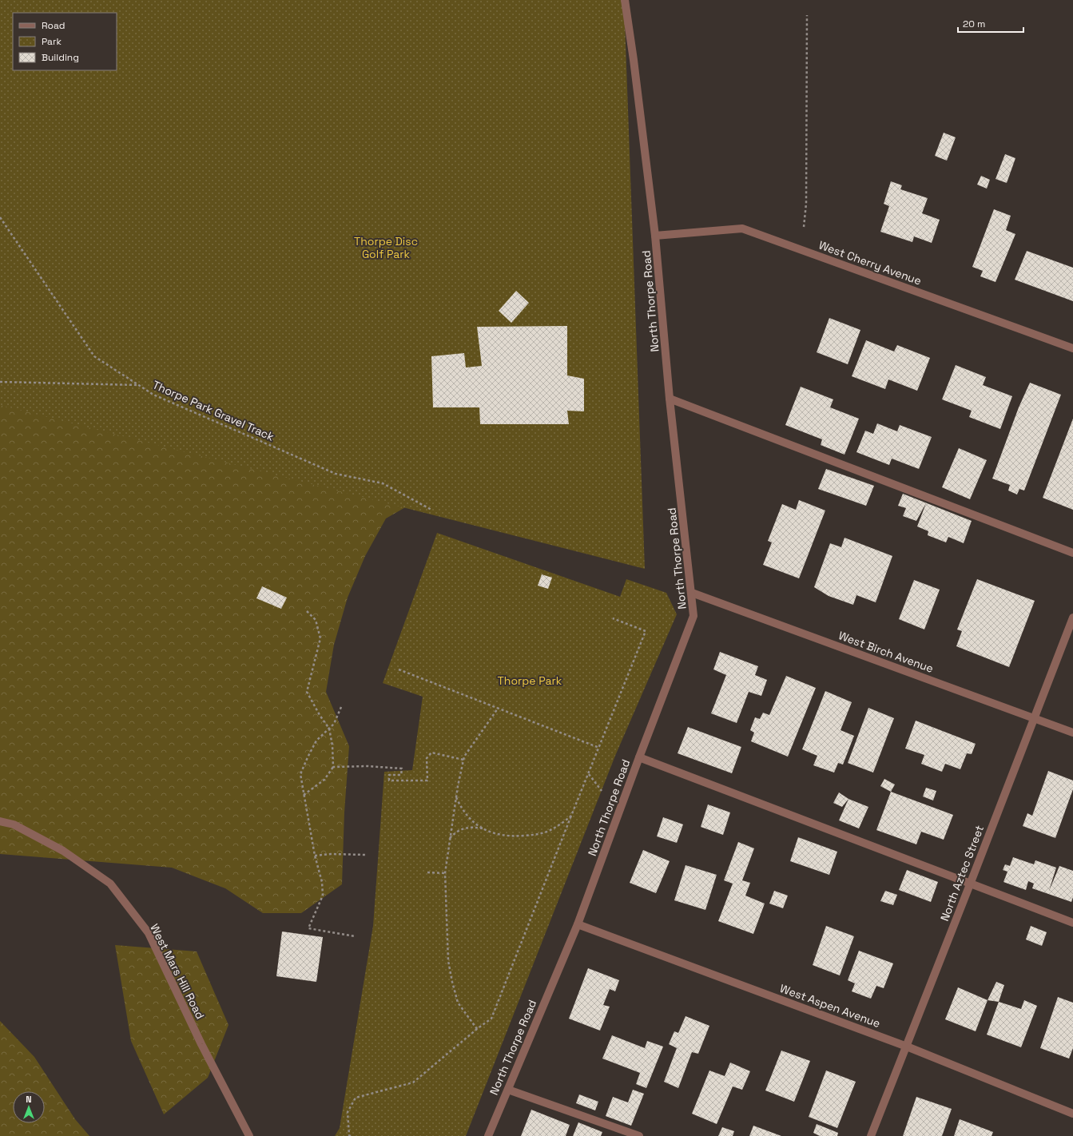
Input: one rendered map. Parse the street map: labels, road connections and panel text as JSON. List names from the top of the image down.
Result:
{
  "streets": {
    "street": [
      "West Cherry Avenue",
      "North Thorpe Road",
      "West Birch Avenue",
      "North Aztec Street",
      "West Mars Hill Road",
      "West Aspen Avenue"
    ],
    "path": ["Thorpe Park Gravel Track"]
  },
  "crossings": [
    ["West Cherry Avenue", "North Thorpe Road"],
    ["North Thorpe Road", "West Birch Avenue"],
    ["North Thorpe Road", "West Aspen Avenue"],
    ["West Birch Avenue", "North Aztec Street"],
    ["North Aztec Street", "West Aspen Avenue"]
  ],
  "parks": ["Thorpe Disc Golf Park", "Thorpe Park"],
  "legend": ["Road", "Park", "Building"],
  "scale_bar": "20 m",
  "north": "top"
}
